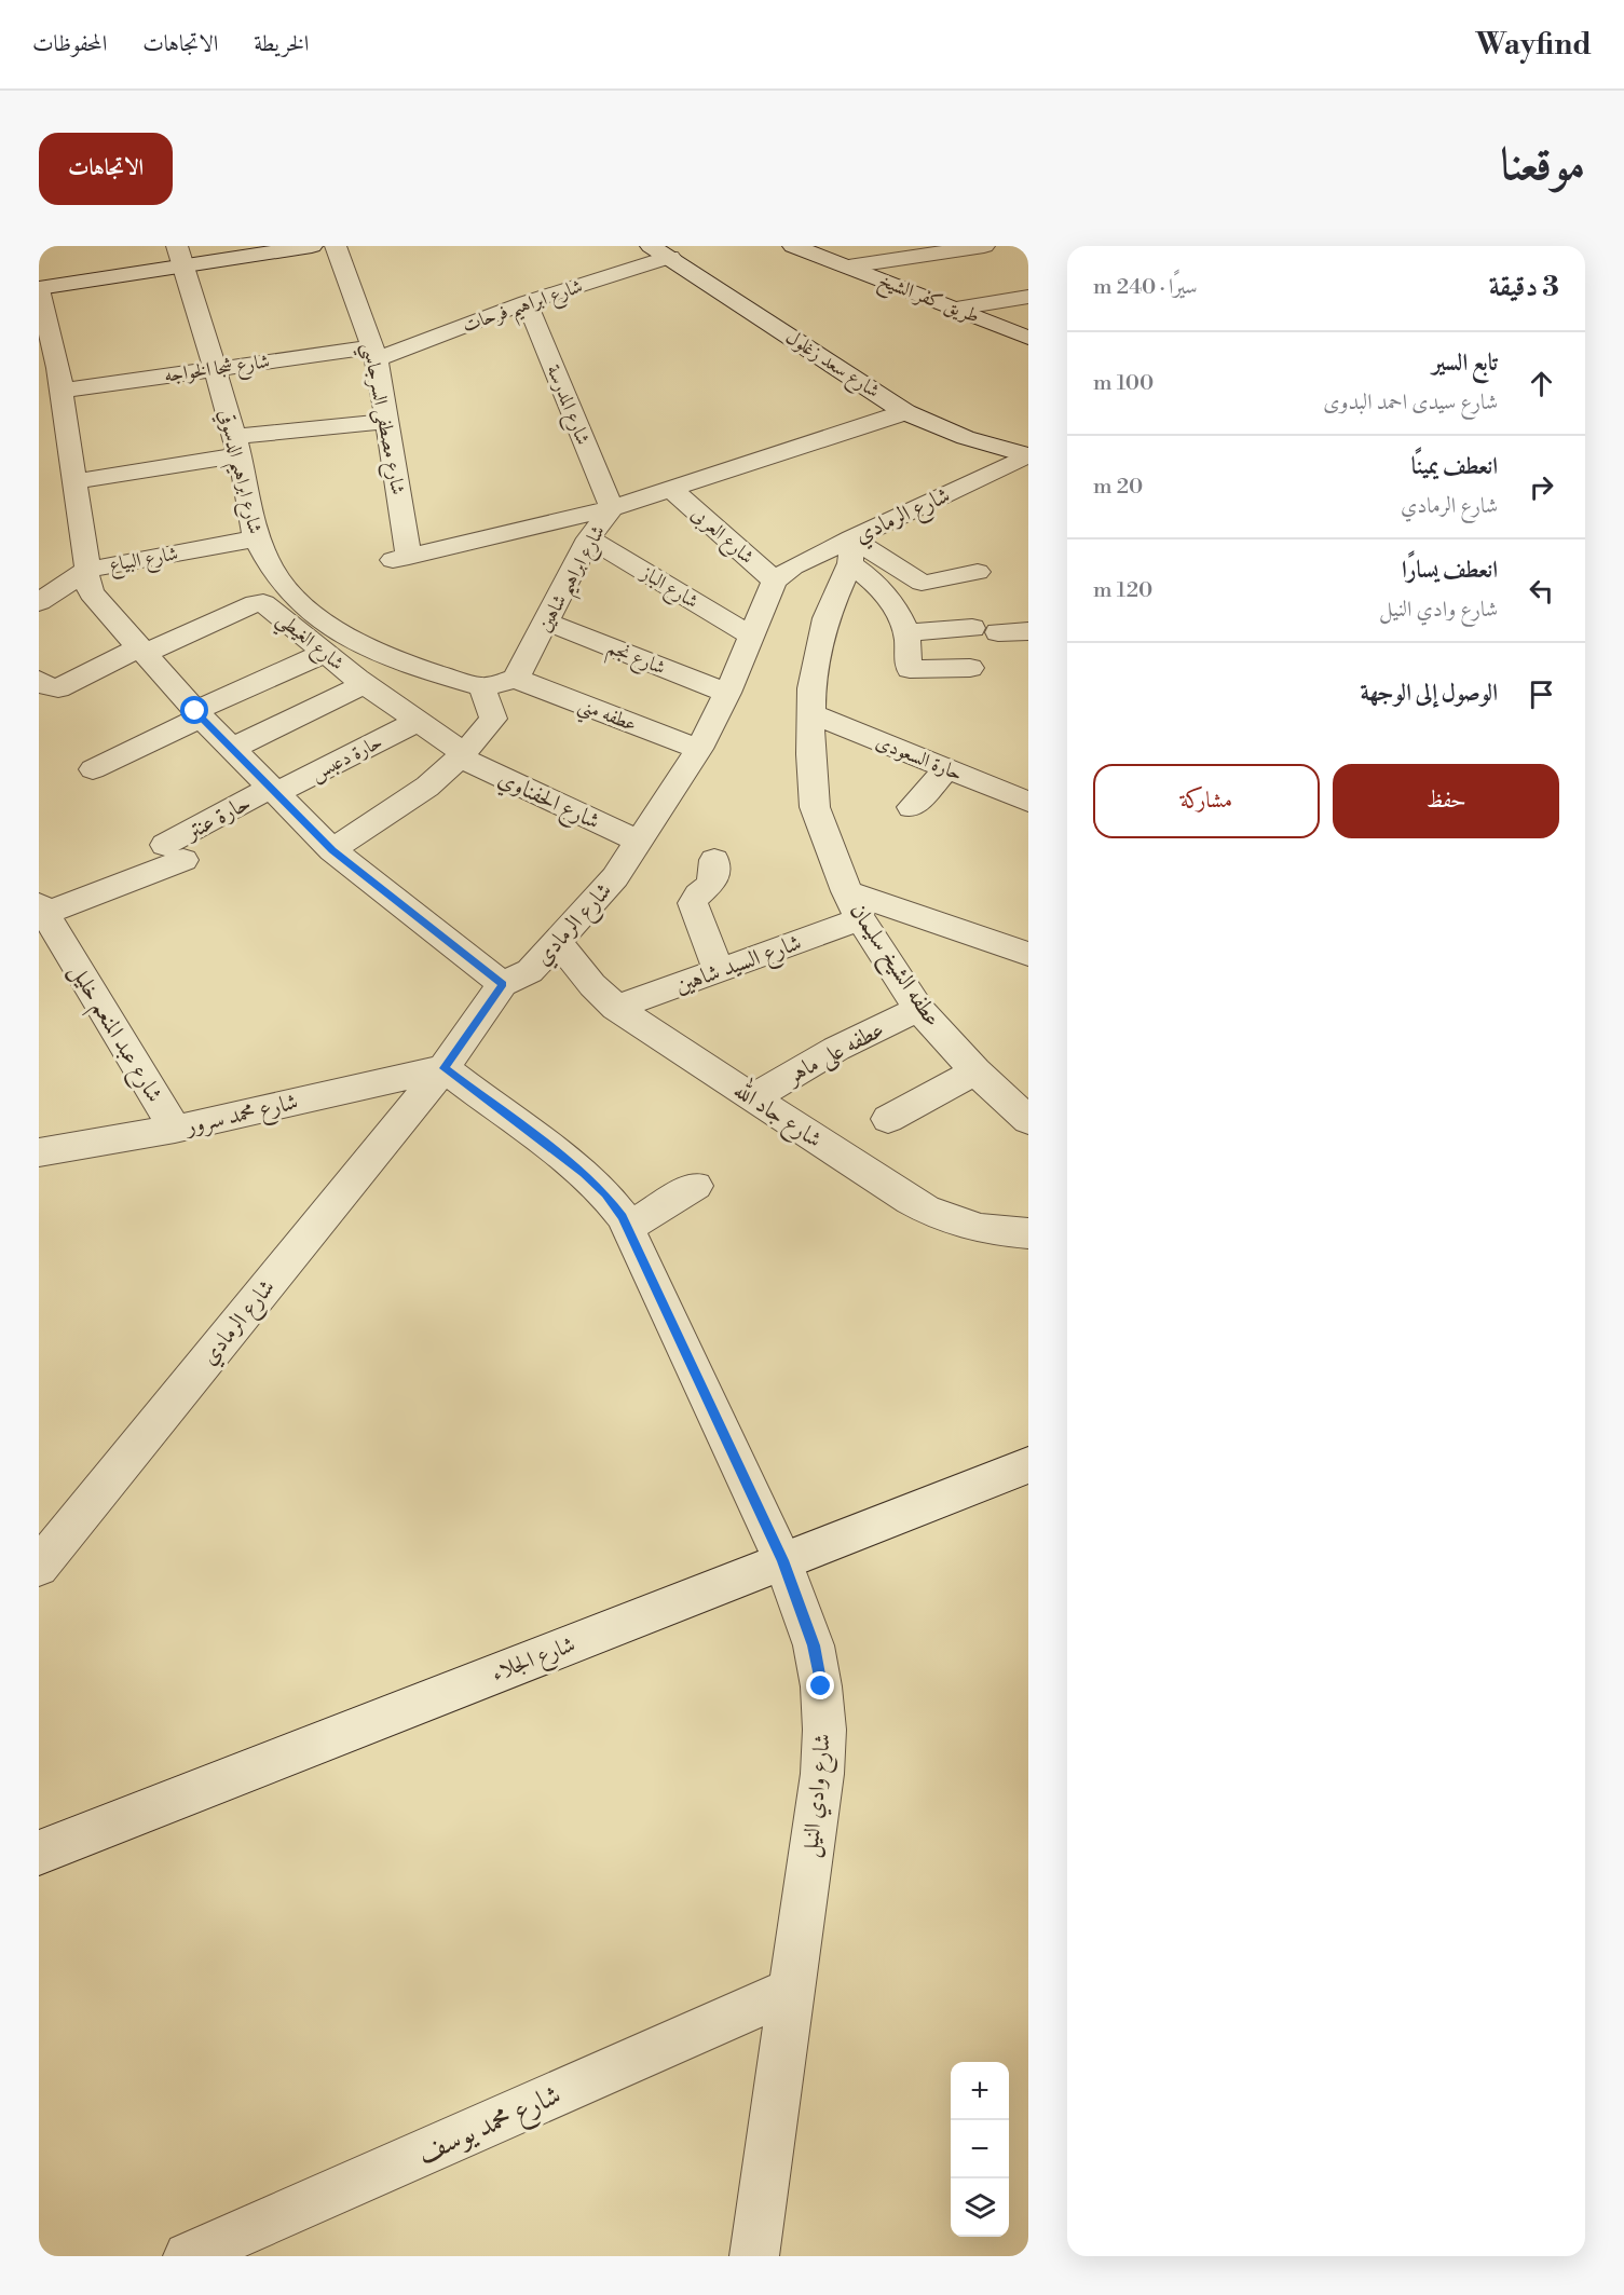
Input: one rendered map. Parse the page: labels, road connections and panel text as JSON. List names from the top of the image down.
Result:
{
  "streets": {
    "street": [
      "طريق كفر الشيخ",
      "شارع ابراهيم فرحات",
      "شارع سعد زغلول",
      "شارع شجا الخواجه",
      "شارع المدرسة",
      "شارع مصطفى السرجاسي",
      "شارع ابراهيم الدسوقي",
      "شارع الرمادي",
      "شارع العربى",
      "شارع البياع",
      "شارع ابراهيم شاهين",
      "شارع الباز",
      "شارع الغيطي",
      "شارع نجم",
      "عطفه مني",
      "حارة دعبس",
      "حارة السعودى",
      "شارع الحفناوي",
      "حارة عنتر",
      "شارع السيد شاهين",
      "عطفه الشيخ سليمان",
      "شارع عبد المنعم خليل",
      "عطفه على ماهر",
      "شارع محمد سرور",
      "شارع جاد الله",
      "شارع الجلاء",
      "شارع وادي النيل",
      "شارع محمد يوسف"
    ]
  },
  "crossings": [
    ["شارع ابراهيم فرحات", "شارع سعد زغلول"],
    ["شارع ابراهيم فرحات", "شارع شجا الخواجه"],
    ["شارع ابراهيم فرحات", "شارع المدرسة"],
    ["شارع ابراهيم فرحات", "شارع مصطفى السرجاسي"],
    ["شارع سعد زغلول", "شارع الرمادي"],
    ["شارع سعد زغلول", "شارع ابراهيم شاهين"],
    ["شارع شجا الخواجه", "شارع مصطفى السرجاسي"],
    ["شارع شجا الخواجه", "شارع ابراهيم الدسوقي"],
    ["شارع المدرسة", "شارع مصطفى السرجاسي"],
    ["شارع المدرسة", "شارع ابراهيم شاهين"],
    ["شارع مصطفى السرجاسي", "شارع ابراهيم شاهين"],
    ["شارع ابراهيم الدسوقي", "شارع البياع"],
    ["شارع الرمادي", "شارع العربى"],
    ["شارع الرمادي", "شارع الباز"],
    ["شارع الرمادي", "شارع نجم"],
    ["شارع الرمادي", "عطفه مني"],
    ["شارع الرمادي", "شارع الحفناوي"],
    ["شارع الرمادي", "عطفه الشيخ سليمان"],
    ["شارع الرمادي", "شارع محمد سرور"],
    ["شارع الرمادي", "شارع جاد الله"],
    ["شارع الرمادي", "شارع وادي النيل"],
    ["شارع العربى", "شارع ابراهيم شاهين"],
    ["شارع ابراهيم شاهين", "شارع الباز"],
    ["شارع ابراهيم شاهين", "شارع نجم"],
    ["شارع ابراهيم شاهين", "عطفه مني"],
    ["شارع الغيطي", "حارة دعبس"],
    ["شارع الغيطي", "شارع الحفناوي"],
    ["حارة دعبس", "حارة عنتر"],
    ["حارة السعودى", "عطفه الشيخ سليمان"],
    ["حارة عنتر", "شارع عبد المنعم خليل"],
    ["شارع السيد شاهين", "عطفه الشيخ سليمان"],
    ["شارع السيد شاهين", "شارع جاد الله"],
    ["عطفه الشيخ سليمان", "عطفه على ماهر"],
    ["شارع عبد المنعم خليل", "شارع محمد سرور"],
    ["عطفه على ماهر", "شارع جاد الله"],
    ["شارع محمد سرور", "شارع وادي النيل"],
    ["شارع الجلاء", "شارع وادي النيل"],
    ["شارع وادي النيل", "شارع محمد يوسف"]
  ],
  "page": {
    "header": "Wayfind",
    "nav": ["الخريطة", "الاتجاهات", "المحفوظات"],
    "title": "موقعنا",
    "buttons": [
      "الاتجاهات",
      ["حفظ", "مشاركة"]
    ],
    "heading": ["3 دقيقة", "سيرًا · 240 m"],
    "list": [
      ["تابع السير", "شارع سيدى احمد البدوى", "100 m"],
      ["انعطف يمينًا", "شارع الرمادي", "20 m"],
      ["انعطف يسارًا", "شارع وادي النيل", "120 m"],
      "الوصول إلى الوجهة"
    ],
    "map_buttons": ["+", "−"]
  }
}
